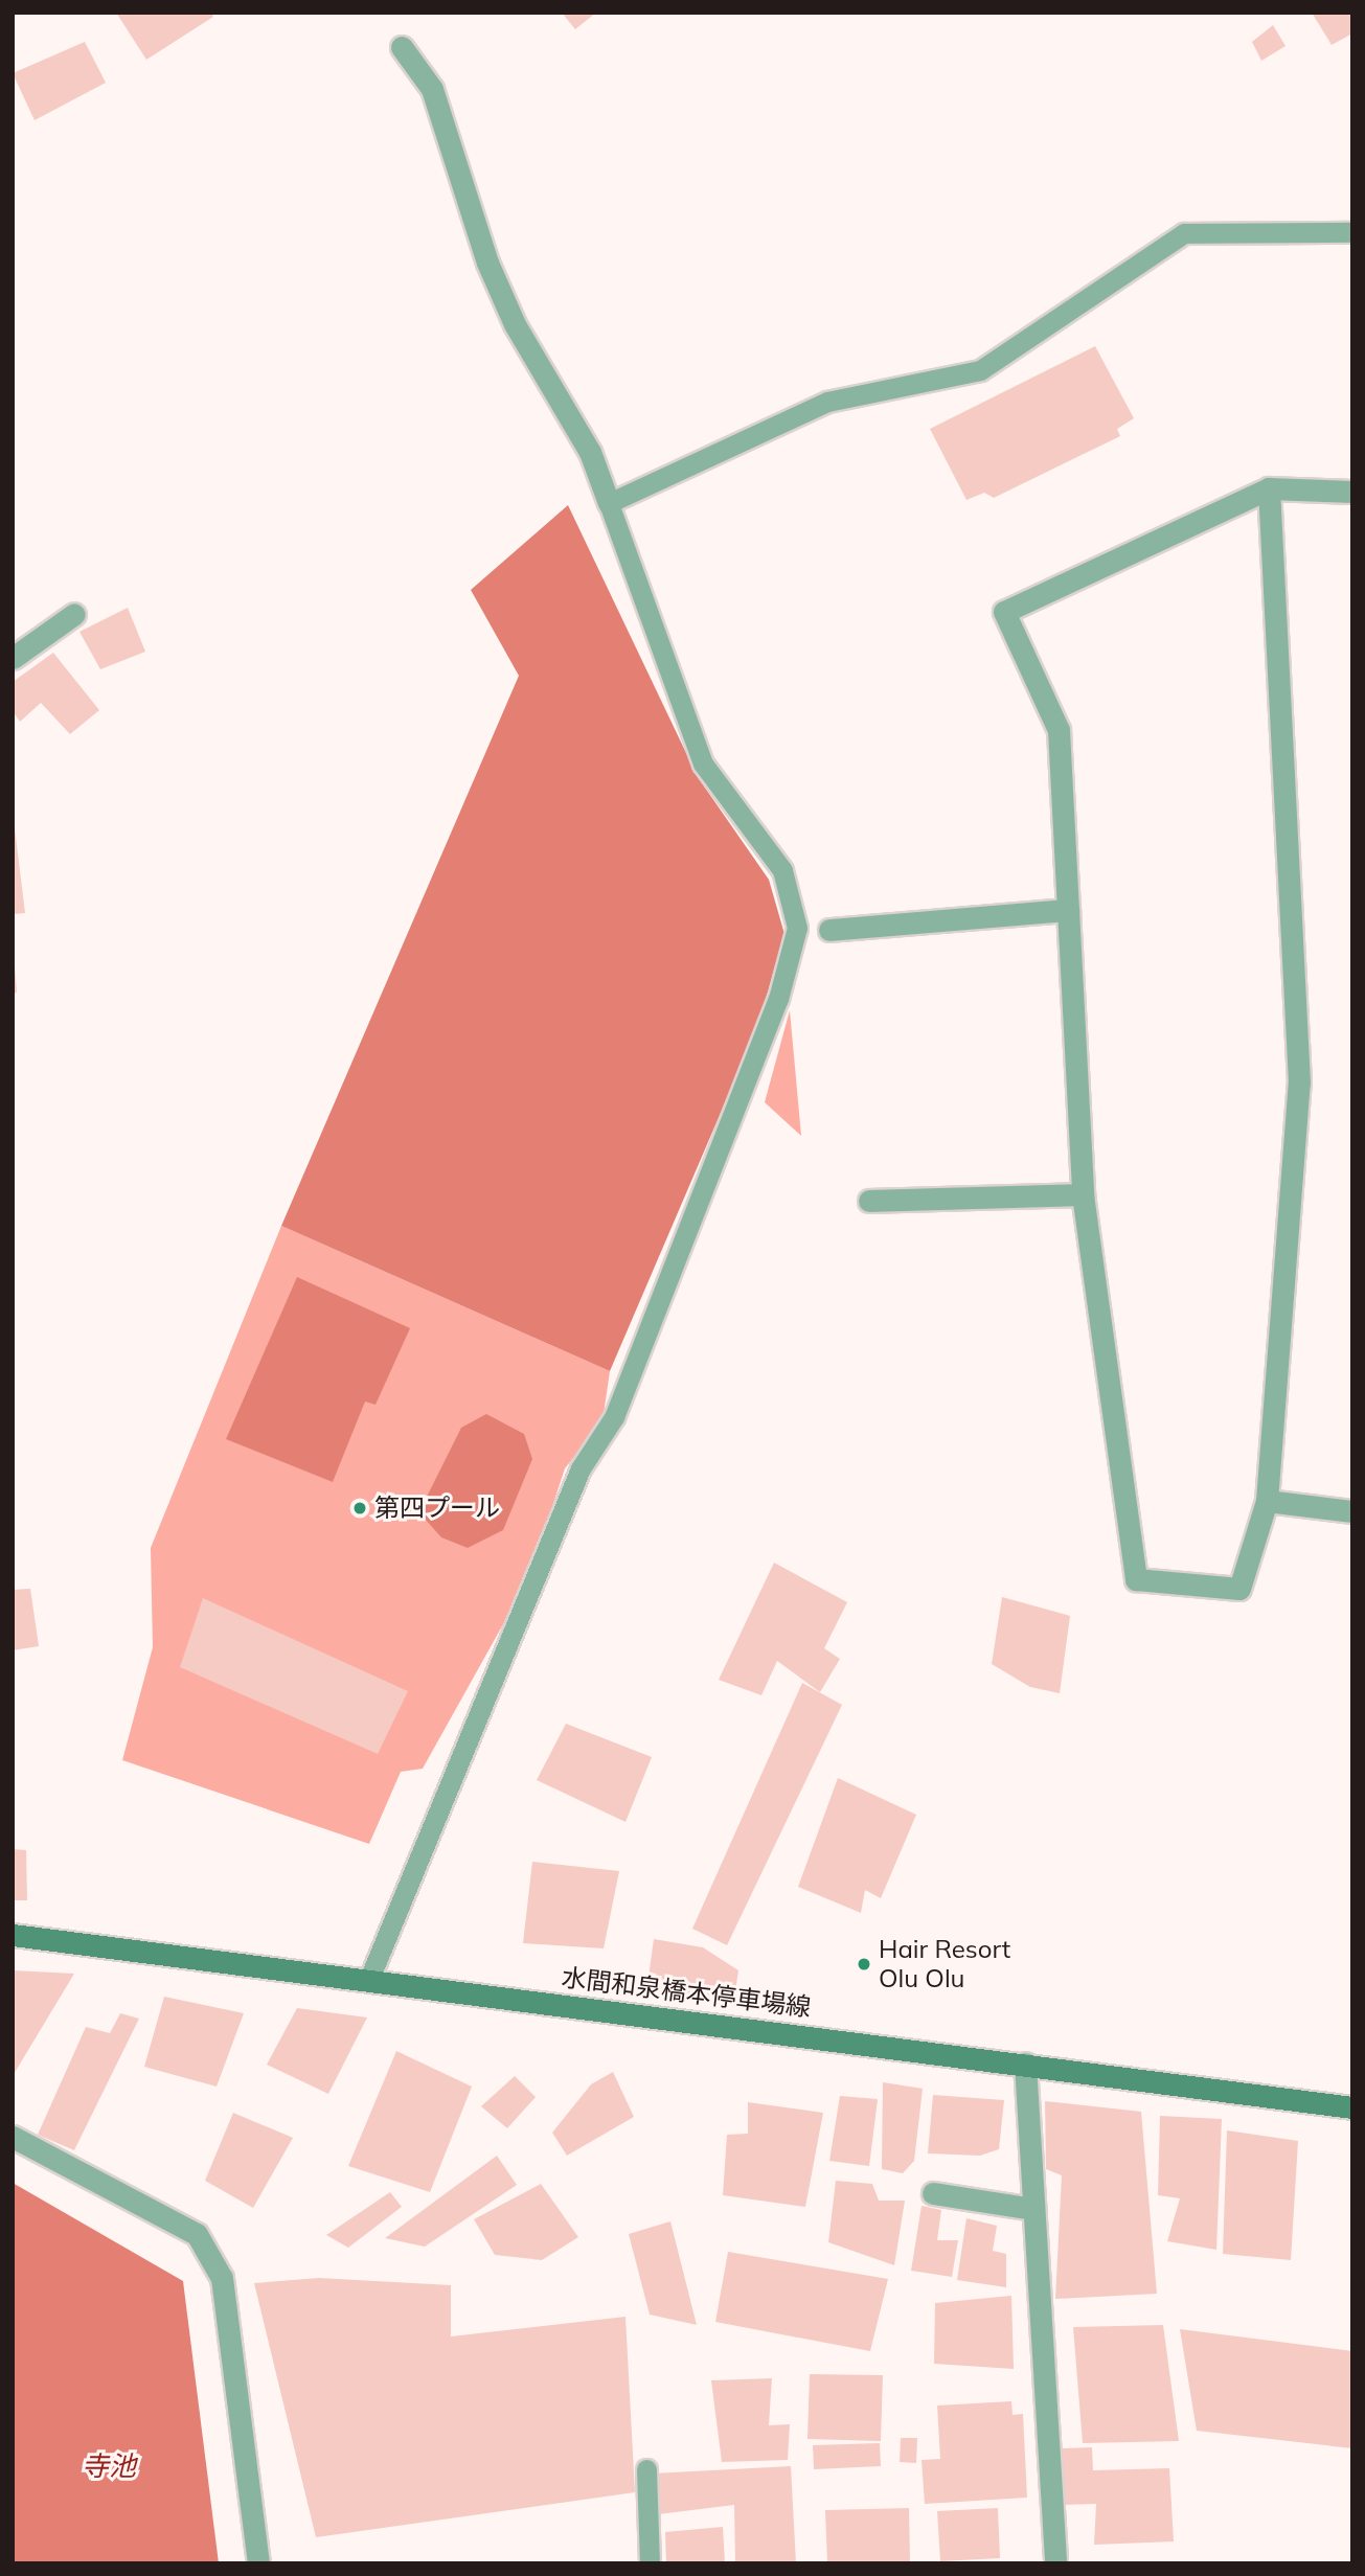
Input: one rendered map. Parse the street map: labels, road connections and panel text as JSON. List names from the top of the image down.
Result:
{
  "streets": {
    "main road": ["水間和泉橋本停車場線"]
  },
  "water": ["寺池"],
  "places": ["第四プール", "Hair Resort Olu Olu"]
}
